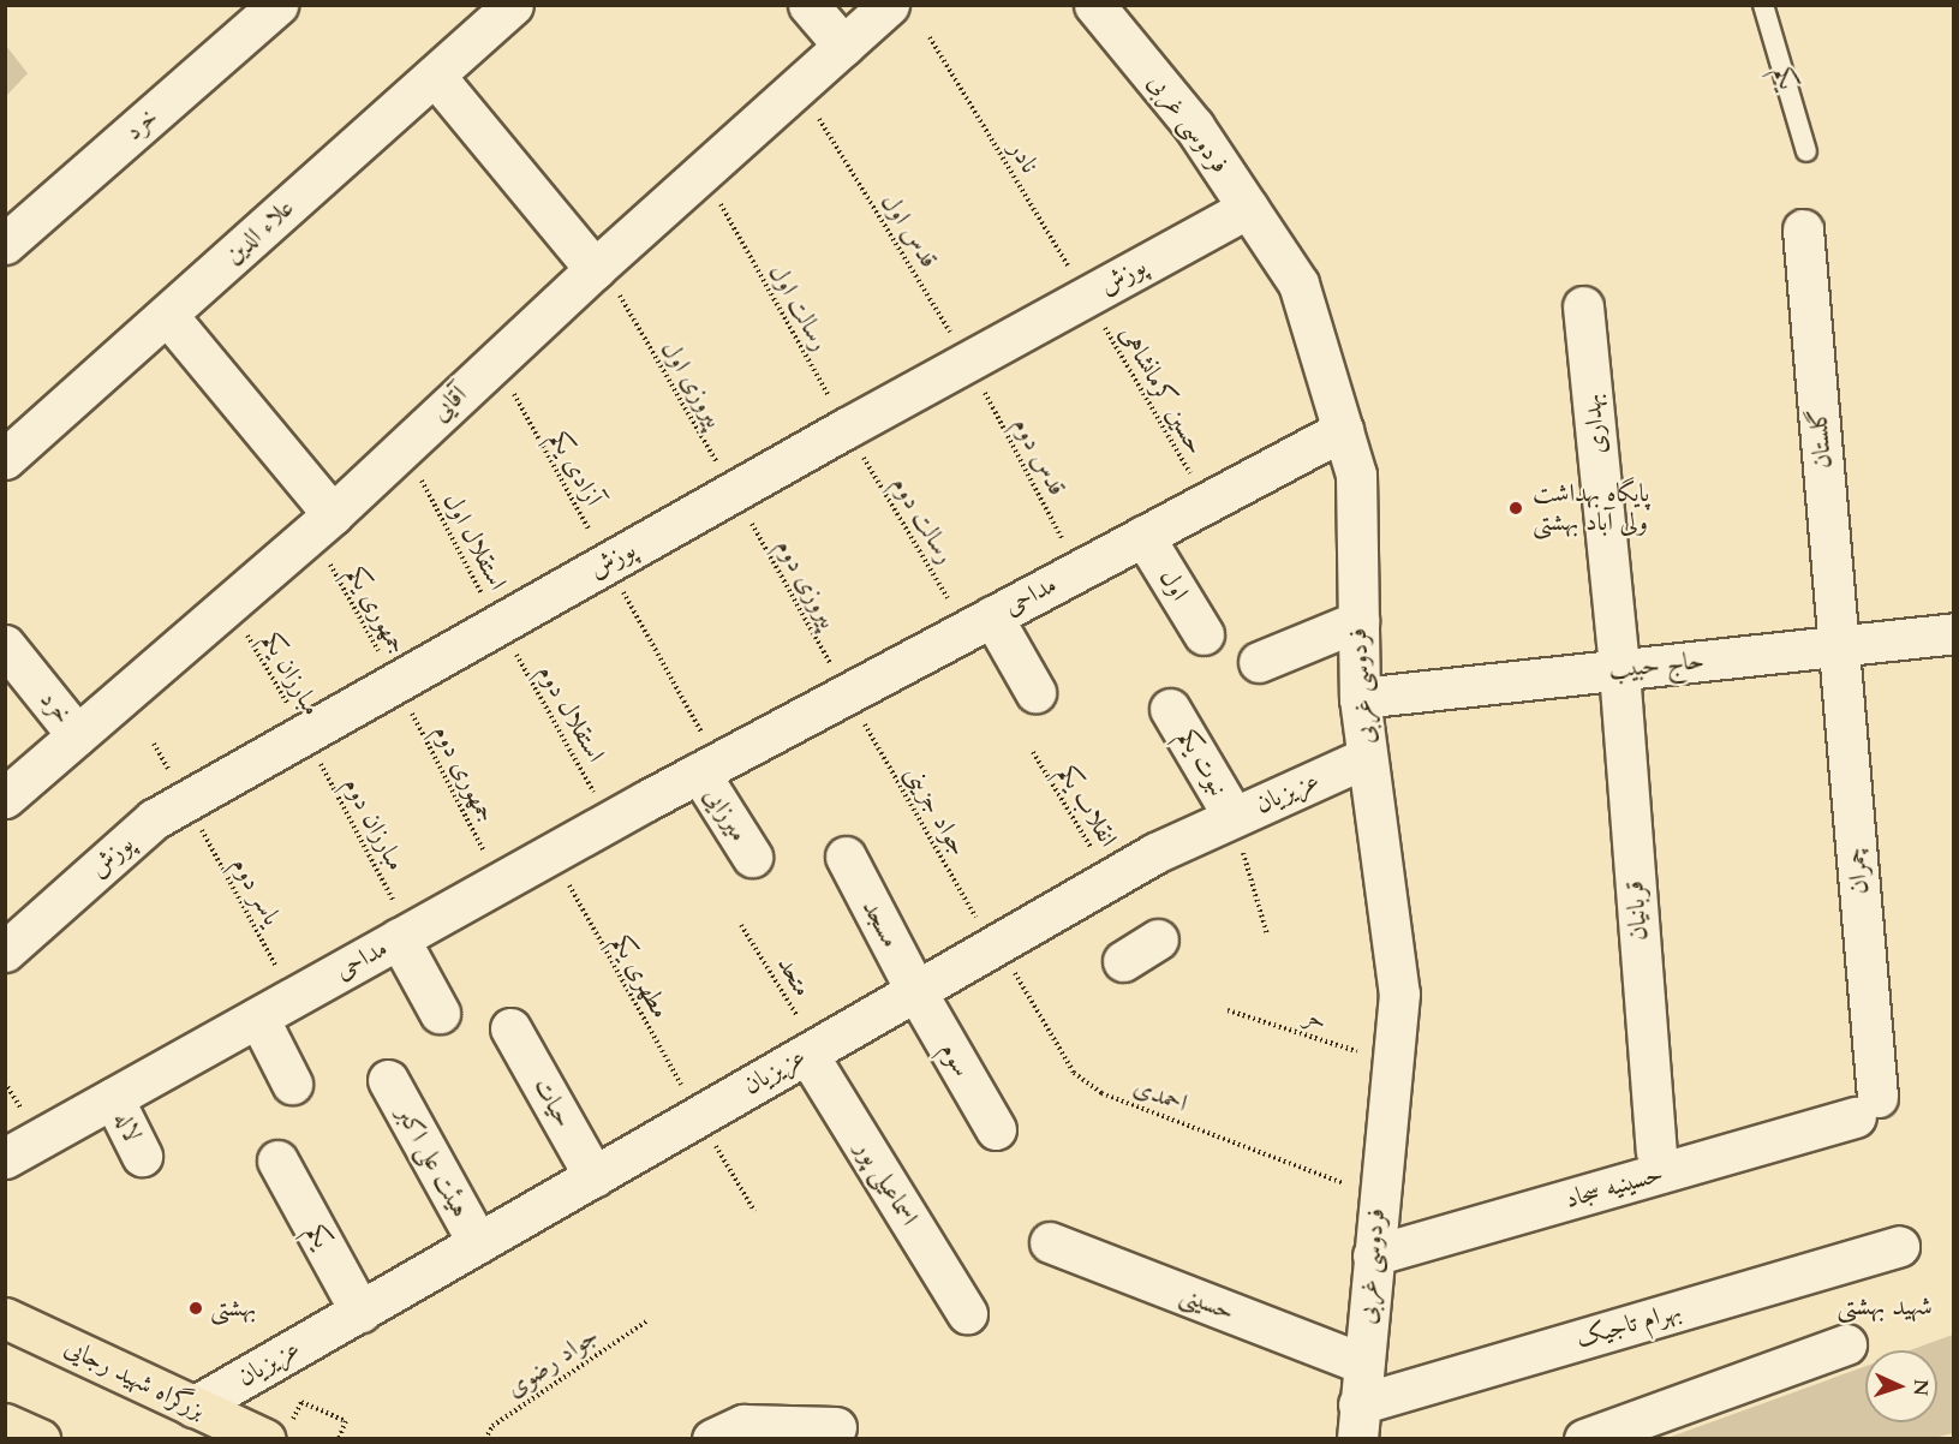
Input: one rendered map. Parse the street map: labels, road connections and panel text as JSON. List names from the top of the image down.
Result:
{
  "streets": {
    "highway": ["بزرگراه شهید رجایی"],
    "street": [
      "یکم",
      "فردوسی غربی",
      "خرد",
      "علاء الدین",
      "پوزش",
      "آقایی",
      "بهداری",
      "گلستان",
      "اول",
      "مداحی",
      "حاج حبیب",
      "نبوت یکم",
      "عزیزیان",
      "میرزایی",
      "چمران",
      "قربانیان",
      "مسجد",
      "سوم",
      "حیات",
      "لاله",
      "هیئت علی اکبر",
      "اسماعیلی پور",
      "حسینیه سجاد",
      "حسینی",
      "بهرام تاجیک"
    ],
    "path": [
      "نادر",
      "قدس اول",
      "رسالت اول",
      "پیروزی اول",
      "حسین کرمانشاهی",
      "قدس دوم",
      "آزادی یکم",
      "رسالت دوم",
      "استقلال اول",
      "پیروزی دوم",
      "جمهوری یکم",
      "مبارزان یکم",
      "استقلال دوم",
      "جمهوری دوم",
      "انقلاب یکم",
      "جواد جزینی",
      "مبارزان دوم",
      "یاسر دوم",
      "مطهری یکم",
      "متحد",
      "حر",
      "احمدی",
      "جواد رضوی"
    ]
  },
  "crossings": [
    ["یکم", "عزیزیان"],
    ["فردوسی غربی", "پوزش"],
    ["فردوسی غربی", "مداحی"],
    ["فردوسی غربی", "حاج حبیب"],
    ["فردوسی غربی", "عزیزیان"],
    ["فردوسی غربی", "حر"],
    ["فردوسی غربی", "احمدی"],
    ["فردوسی غربی", "حسینیه سجاد"],
    ["فردوسی غربی", "حسینی"],
    ["فردوسی غربی", "بهرام تاجیک"],
    ["خرد", "آقایی"],
    ["نادر", "پوزش"],
    ["نادر", "حسین کرمانشاهی"],
    ["قدس اول", "پوزش"],
    ["قدس اول", "قدس دوم"],
    ["پوزش", "رسالت اول"],
    ["پوزش", "پیروزی اول"],
    ["پوزش", "حسین کرمانشاهی"],
    ["پوزش", "قدس دوم"],
    ["پوزش", "آزادی یکم"],
    ["پوزش", "رسالت دوم"],
    ["پوزش", "استقلال اول"],
    ["پوزش", "پیروزی دوم"],
    ["پوزش", "جمهوری یکم"],
    ["پوزش", "مبارزان یکم"],
    ["پوزش", "استقلال دوم"],
    ["پوزش", "جمهوری دوم"],
    ["پوزش", "مبارزان دوم"],
    ["پوزش", "یاسر دوم"],
    ["رسالت اول", "رسالت دوم"],
    ["پیروزی اول", "آقایی"],
    ["پیروزی اول", "پیروزی دوم"],
    ["حسین کرمانشاهی", "مداحی"],
    ["بهداری", "حاج حبیب"],
    ["بهداری", "قربانیان"],
    ["گلستان", "حاج حبیب"],
    ["گلستان", "چمران"],
    ["قدس دوم", "مداحی"],
    ["رسالت دوم", "مداحی"],
    ["استقلال اول", "استقلال دوم"],
    ["پیروزی دوم", "مداحی"],
    ["پیروزی دوم", "جواد جزینی"],
    ["اول", "مداحی"],
    ["مداحی", "استقلال دوم"],
    ["مداحی", "جمهوری دوم"],
    ["مداحی", "جواد جزینی"],
    ["مداحی", "میرزایی"],
    ["مداحی", "مبارزان دوم"],
    ["مداحی", "یاسر دوم"],
    ["مداحی", "مطهری یکم"],
    ["مداحی", "لاله"],
    ["جمهوری یکم", "جمهوری دوم"],
    ["حاج حبیب", "چمران"],
    ["حاج حبیب", "قربانیان"],
    ["مبارزان یکم", "مبارزان دوم"],
    ["نبوت یکم", "عزیزیان"],
    ["عزیزیان", "انقلاب یکم"],
    ["عزیزیان", "جواد جزینی"],
    ["عزیزیان", "مسجد"],
    ["عزیزیان", "مطهری یکم"],
    ["عزیزیان", "متحد"],
    ["عزیزیان", "سوم"],
    ["عزیزیان", "احمدی"],
    ["عزیزیان", "حیات"],
    ["عزیزیان", "هیئت علی اکبر"],
    ["عزیزیان", "اسماعیلی پور"],
    ["عزیزیان", "بزرگراه شهید رجایی"],
    ["جواد جزینی", "احمدی"],
    ["چمران", "حسینیه سجاد"],
    ["مسجد", "سوم"],
    ["متحد", "اسماعیلی پور"]
  ],
  "districts": ["شهید بهشتی"],
  "places": ["پایگاه بهداشت ولی آباد بهشتی", "بهشتی"],
  "north": "right"
}
